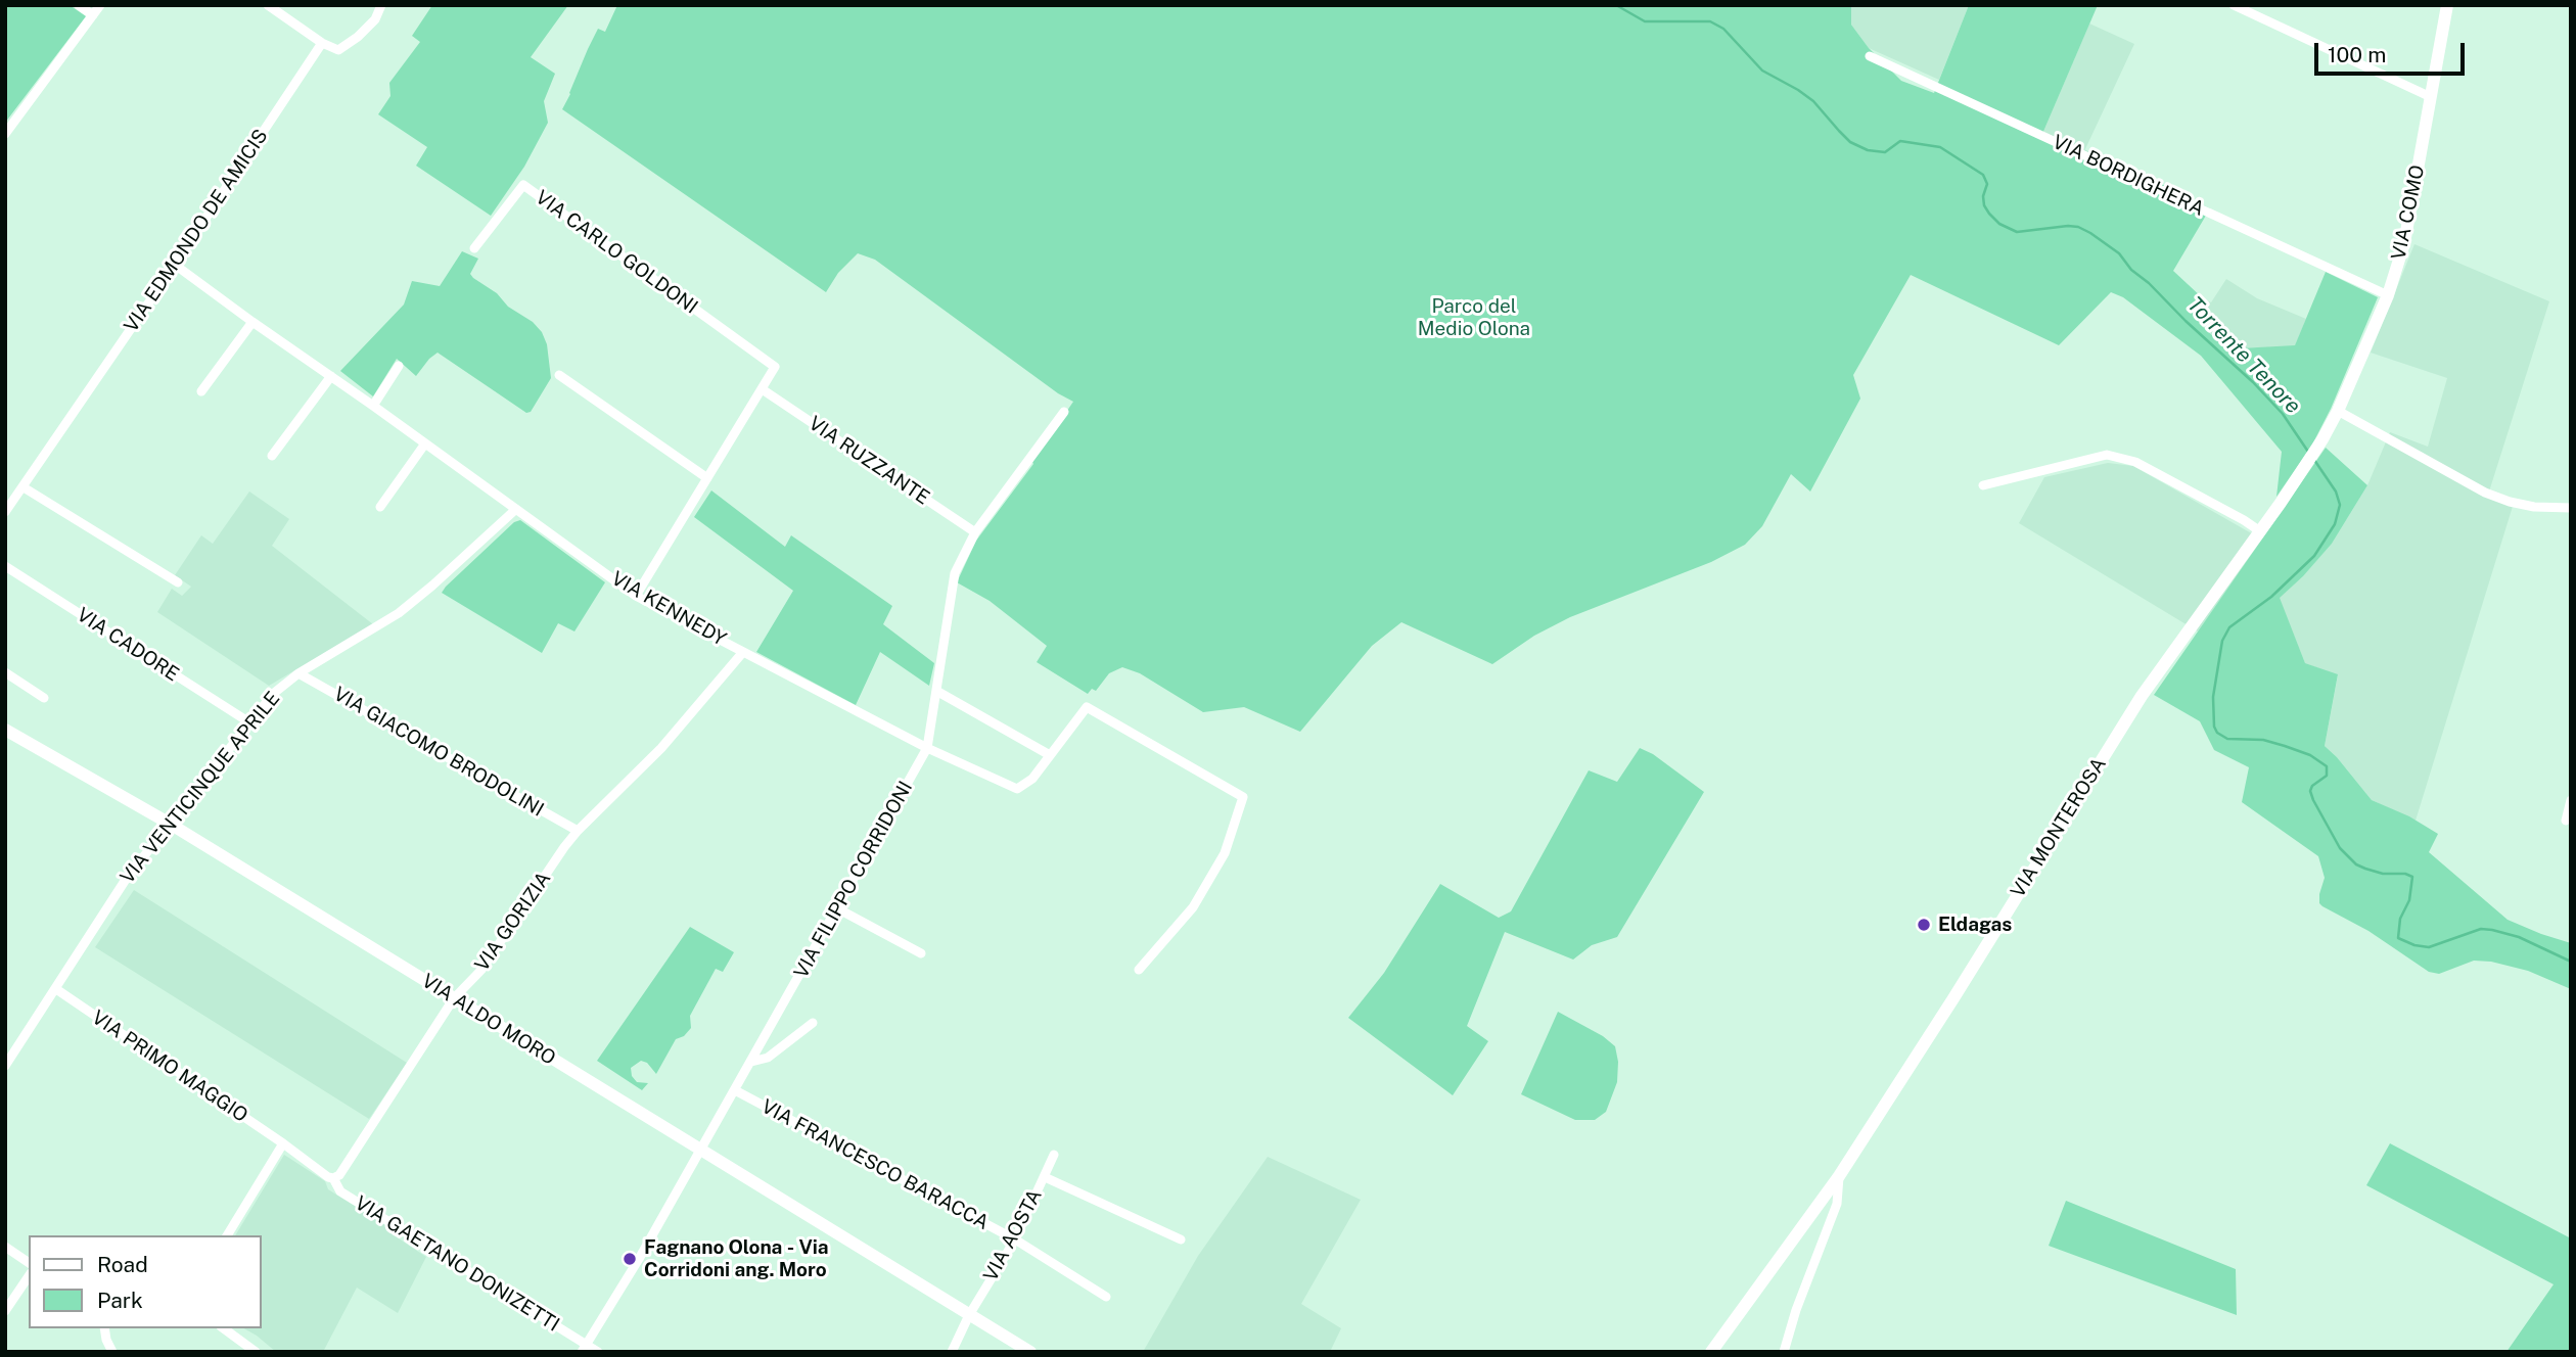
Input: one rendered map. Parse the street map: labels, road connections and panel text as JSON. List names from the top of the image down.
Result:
{
  "streets": {
    "main road": ["VIA COMO", "VIA MONTEROSA", "VIA ALDO MORO"],
    "street": [
      "VIA BORDIGHERA",
      "VIA EDMONDO DE AMICIS",
      "VIA CARLO GOLDONI",
      "VIA RUZZANTE",
      "VIA KENNEDY",
      "VIA CADORE",
      "VIA GIACOMO BRODOLINI",
      "VIA VENTICINQUE APRILE",
      "VIA FILIPPO CORRIDONI",
      "VIA GORIZIA",
      "VIA PRIMO MAGGIO",
      "VIA FRANCESCO BARACCA",
      "VIA AOSTA",
      "VIA GAETANO DONIZETTI"
    ]
  },
  "crossings": [
    ["VIA BORDIGHERA", "VIA COMO"],
    ["VIA COMO", "VIA MONTEROSA"],
    ["VIA EDMONDO DE AMICIS", "VIA KENNEDY"],
    ["VIA CARLO GOLDONI", "VIA RUZZANTE"],
    ["VIA RUZZANTE", "VIA FILIPPO CORRIDONI"],
    ["VIA KENNEDY", "VIA VENTICINQUE APRILE"],
    ["VIA KENNEDY", "VIA FILIPPO CORRIDONI"],
    ["VIA KENNEDY", "VIA GORIZIA"],
    ["VIA CADORE", "VIA VENTICINQUE APRILE"],
    ["VIA GIACOMO BRODOLINI", "VIA VENTICINQUE APRILE"],
    ["VIA GIACOMO BRODOLINI", "VIA GORIZIA"],
    ["VIA VENTICINQUE APRILE", "VIA ALDO MORO"],
    ["VIA VENTICINQUE APRILE", "VIA PRIMO MAGGIO"],
    ["VIA FILIPPO CORRIDONI", "VIA ALDO MORO"],
    ["VIA FILIPPO CORRIDONI", "VIA FRANCESCO BARACCA"],
    ["VIA FILIPPO CORRIDONI", "VIA GAETANO DONIZETTI"],
    ["VIA GORIZIA", "VIA ALDO MORO"],
    ["VIA GORIZIA", "VIA GAETANO DONIZETTI"],
    ["VIA ALDO MORO", "VIA AOSTA"],
    ["VIA FRANCESCO BARACCA", "VIA AOSTA"]
  ],
  "water": ["Torrente Tenore"],
  "parks": ["Parco del Medio Olona"],
  "places": ["Eldagas", "Fagnano Olona - Via Corridoni ang. Moro"],
  "legend": ["Road", "Park"],
  "scale_bar": "100 m"
}
